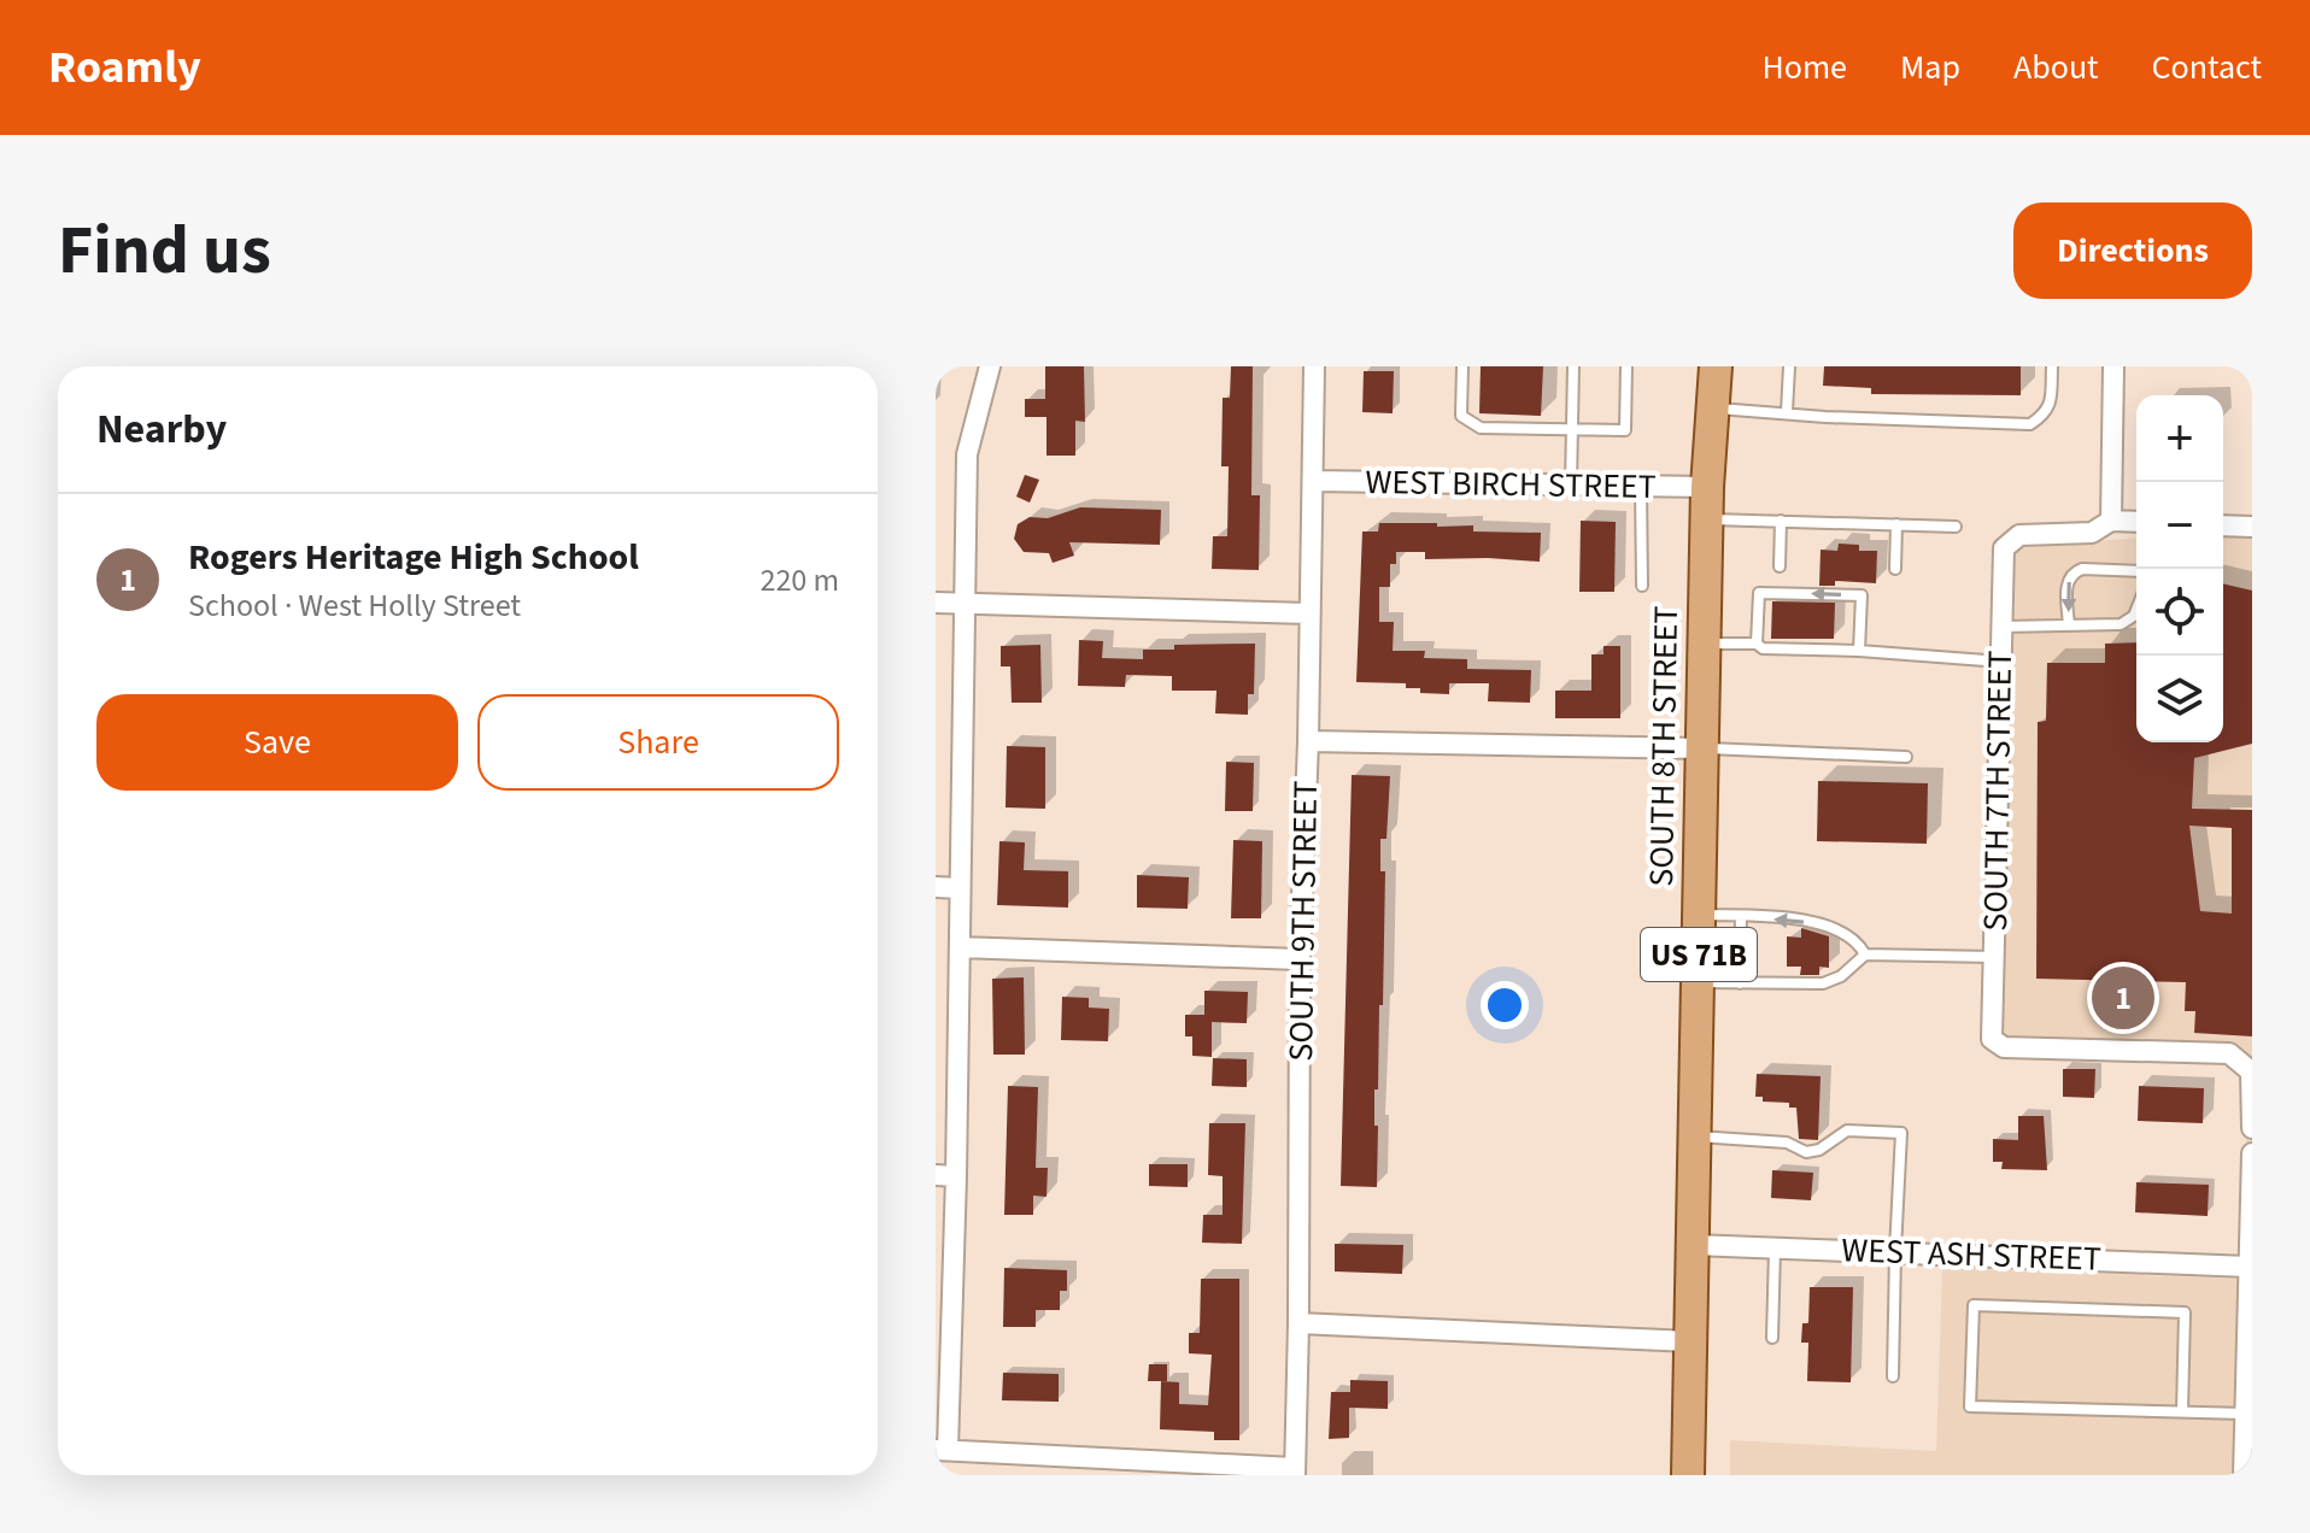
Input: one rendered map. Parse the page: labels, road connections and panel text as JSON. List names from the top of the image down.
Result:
{
  "streets": {
    "main road": ["SOUTH 8TH STREET", "US 71B"],
    "street": [
      "WEST BIRCH STREET",
      "SOUTH 7TH STREET",
      "SOUTH 9TH STREET",
      "WEST ASH STREET"
    ]
  },
  "crossings": [
    ["WEST BIRCH STREET", "SOUTH 8TH STREET"],
    ["WEST BIRCH STREET", "SOUTH 9TH STREET"],
    ["SOUTH 8TH STREET", "WEST ASH STREET"]
  ],
  "page": {
    "header": "Roamly",
    "nav": [
      "Home",
      "Map",
      "About",
      "Contact"
    ],
    "buttons": [
      "Directions",
      ["Save", "Share"]
    ],
    "title": "Find us",
    "heading": "Nearby",
    "map_buttons": ["+", "−"],
    "list": [
      {
        "mark": "1",
        "name": "Rogers Heritage High School",
        "note": "School · West Holly Street",
        "value": "220 m"
      }
    ],
    "pins": "1"
  }
}
